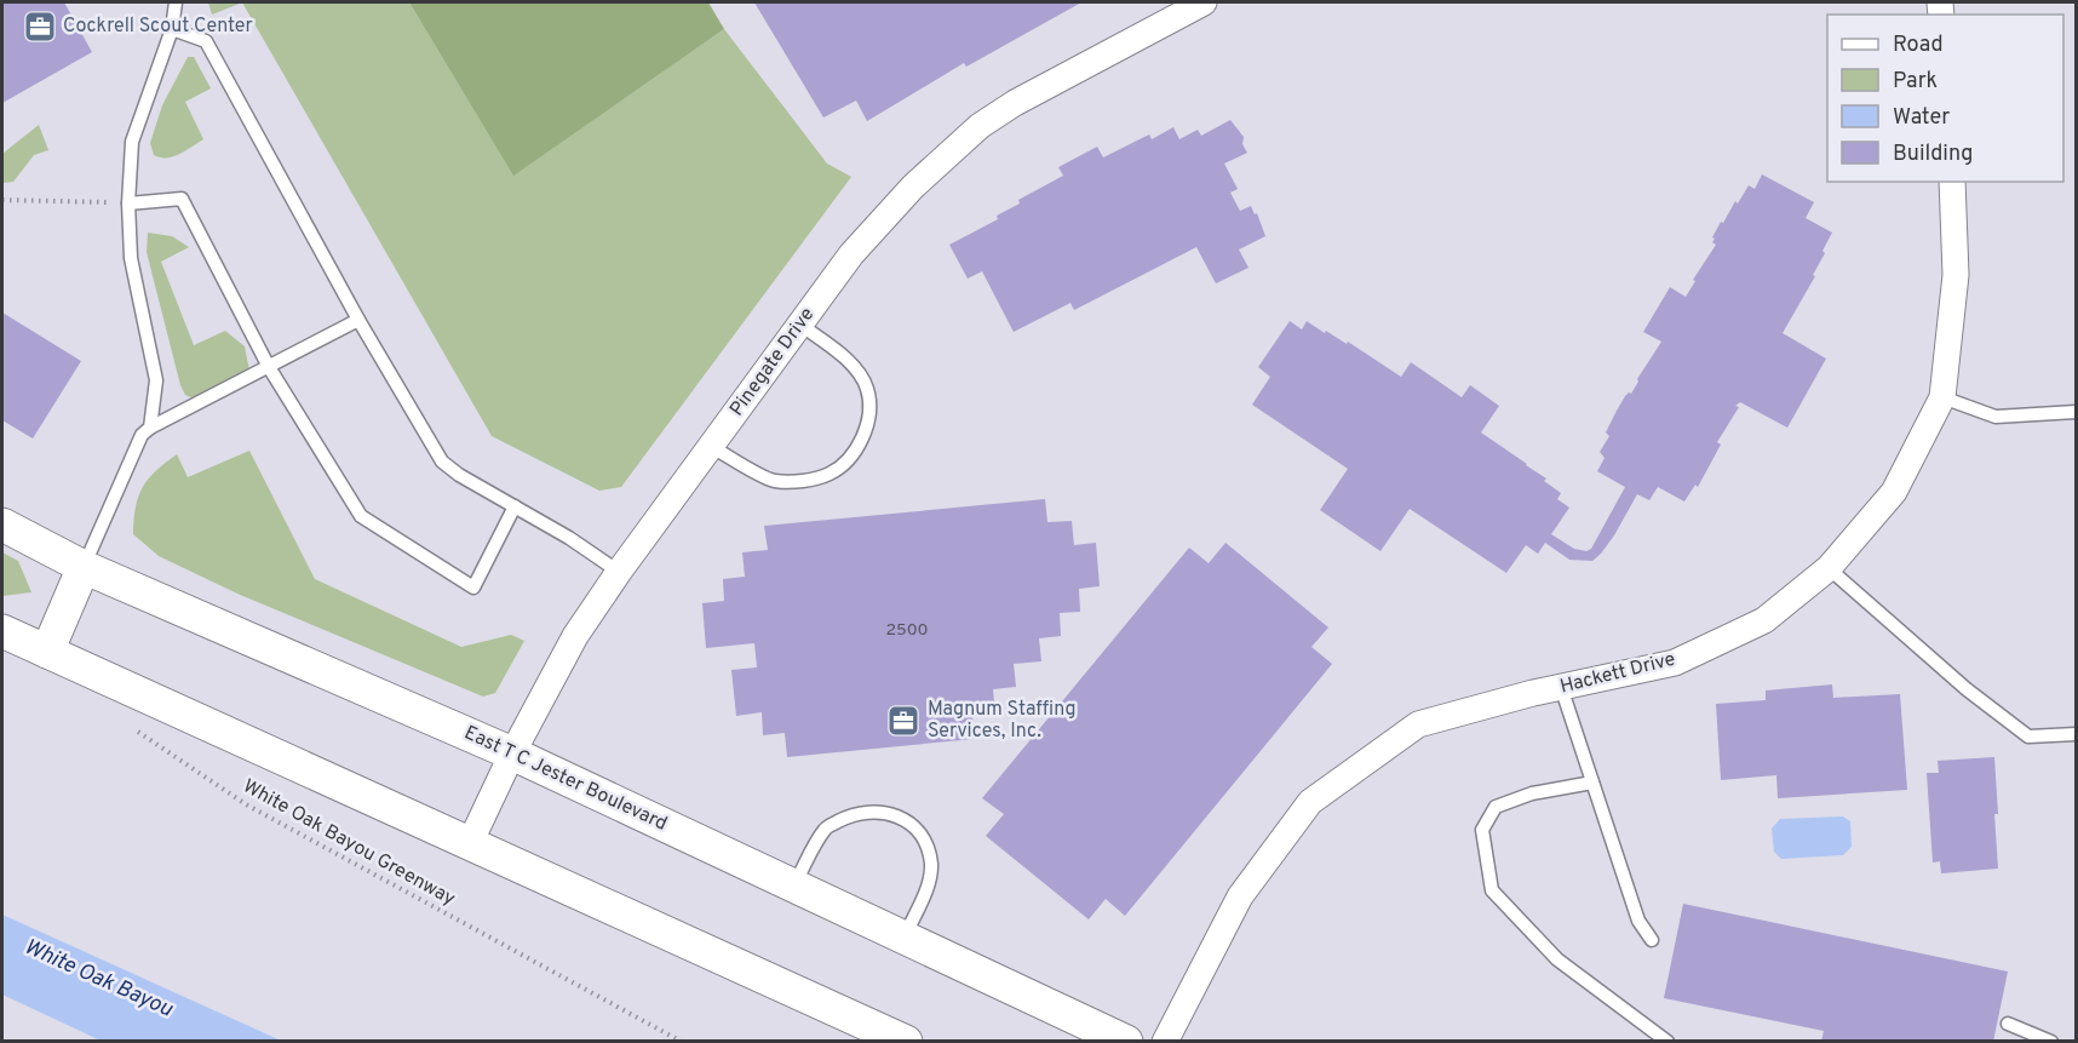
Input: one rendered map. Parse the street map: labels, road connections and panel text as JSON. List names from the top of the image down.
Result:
{
  "streets": {
    "street": ["Pinegate Drive", "Hackett Drive", "East T C Jester Boulevard"],
    "path": ["White Oak Bayou Greenway"]
  },
  "crossings": [
    ["Pinegate Drive", "East T C Jester Boulevard"]
  ],
  "water": ["White Oak Bayou"],
  "places": {
    "office": ["Cockrell Scout Center", "Magnum Staffing Services, Inc."]
  },
  "house_numbers": ["2500"],
  "legend": [
    "Road",
    "Park",
    "Water",
    "Building"
  ]
}
